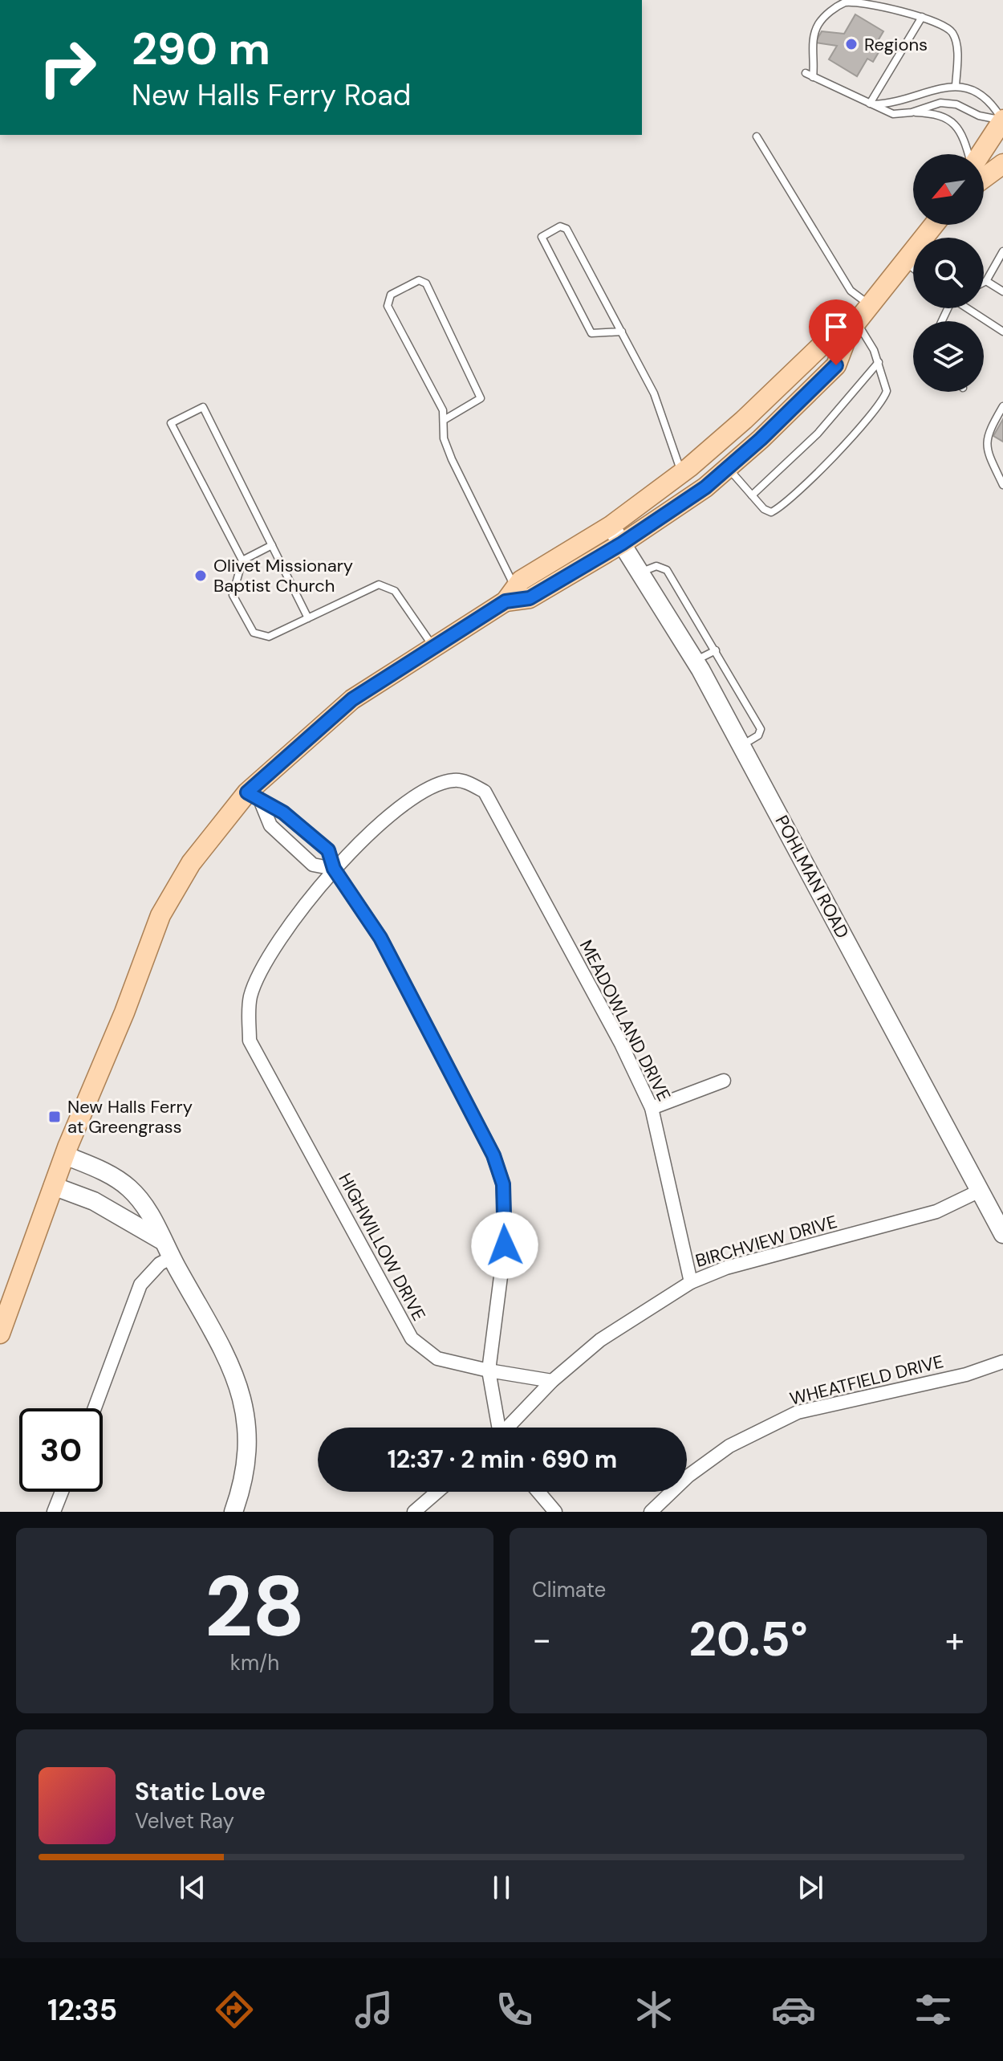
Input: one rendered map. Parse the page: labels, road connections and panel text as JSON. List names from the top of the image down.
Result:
{
  "streets": {
    "street": [
      "POHLMAN ROAD",
      "MEADOWLAND DRIVE",
      "BIRCHVIEW DRIVE",
      "HIGHWILLOW DRIVE",
      "WHEATFIELD DRIVE"
    ]
  },
  "crossings": [
    ["POHLMAN ROAD", "BIRCHVIEW DRIVE"],
    ["MEADOWLAND DRIVE", "BIRCHVIEW DRIVE"],
    ["MEADOWLAND DRIVE", "HIGHWILLOW DRIVE"],
    ["BIRCHVIEW DRIVE", "HIGHWILLOW DRIVE"]
  ],
  "places": {
    "other": ["Regions", "Olivet Missionary Baptist Church"],
    "transit": ["New Halls Ferry at Greengrass"]
  },
  "north": "bottom left",
  "page": {
    "turn": ["290 m", "New Halls Ferry Road"],
    "limit": "30",
    "trip": "12:37 · 2 min · 690 m",
    "tile": [
      ["28", "km/h"],
      "Climate"
    ],
    "heat": ["−", "20.5°", "+"],
    "song": ["Static Love", "Velvet Ray"],
    "tabs": "12:35"
  }
}
